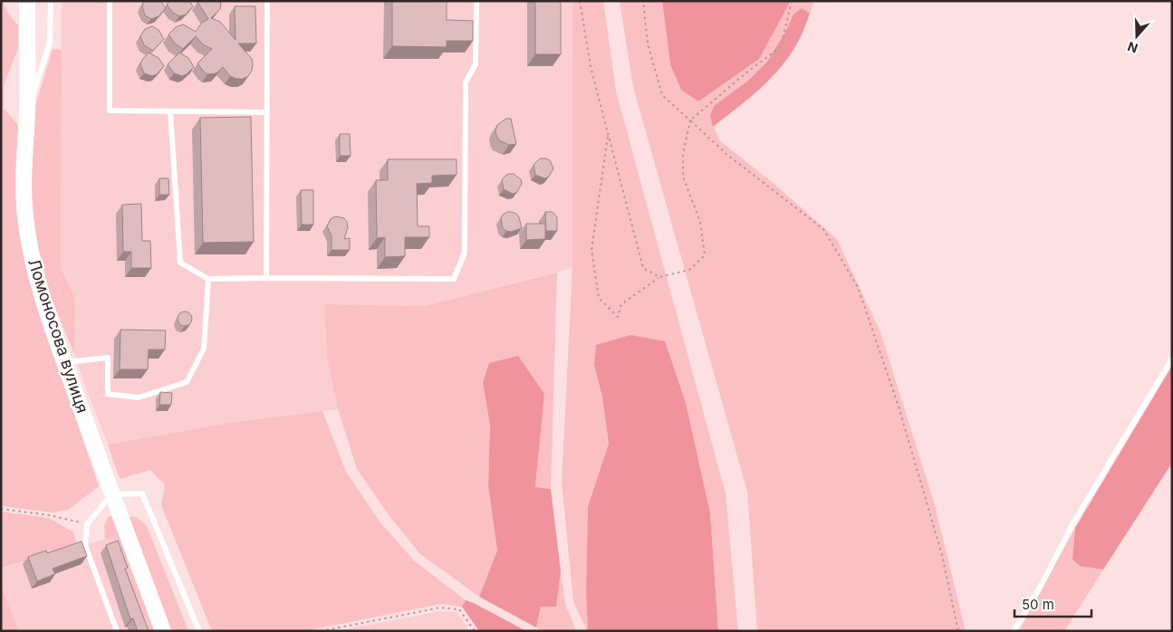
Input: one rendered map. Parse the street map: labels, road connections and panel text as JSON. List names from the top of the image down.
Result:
{
  "streets": {
    "street": ["Ломоносова вулиця"]
  },
  "scale_bar": "50 m",
  "north": "bottom"
}
